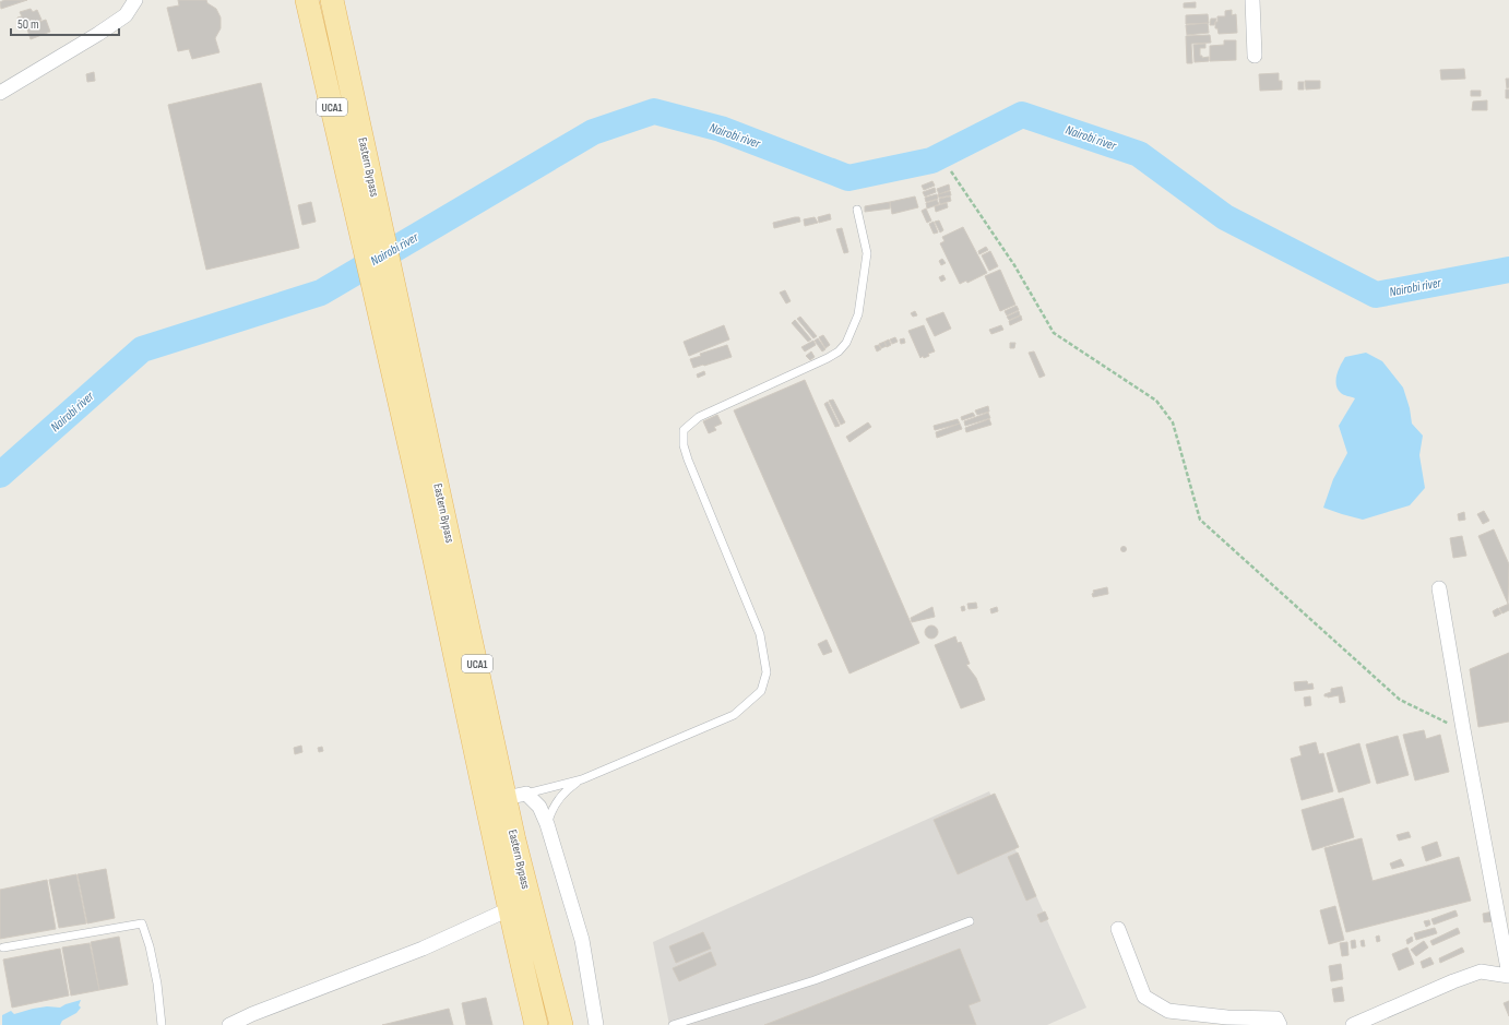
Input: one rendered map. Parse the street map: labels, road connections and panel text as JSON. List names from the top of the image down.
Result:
{
  "streets": {
    "main road": ["UCA1", "Eastern Bypass"]
  },
  "water": ["Nairobi river"],
  "scale_bar": "50 m"
}
